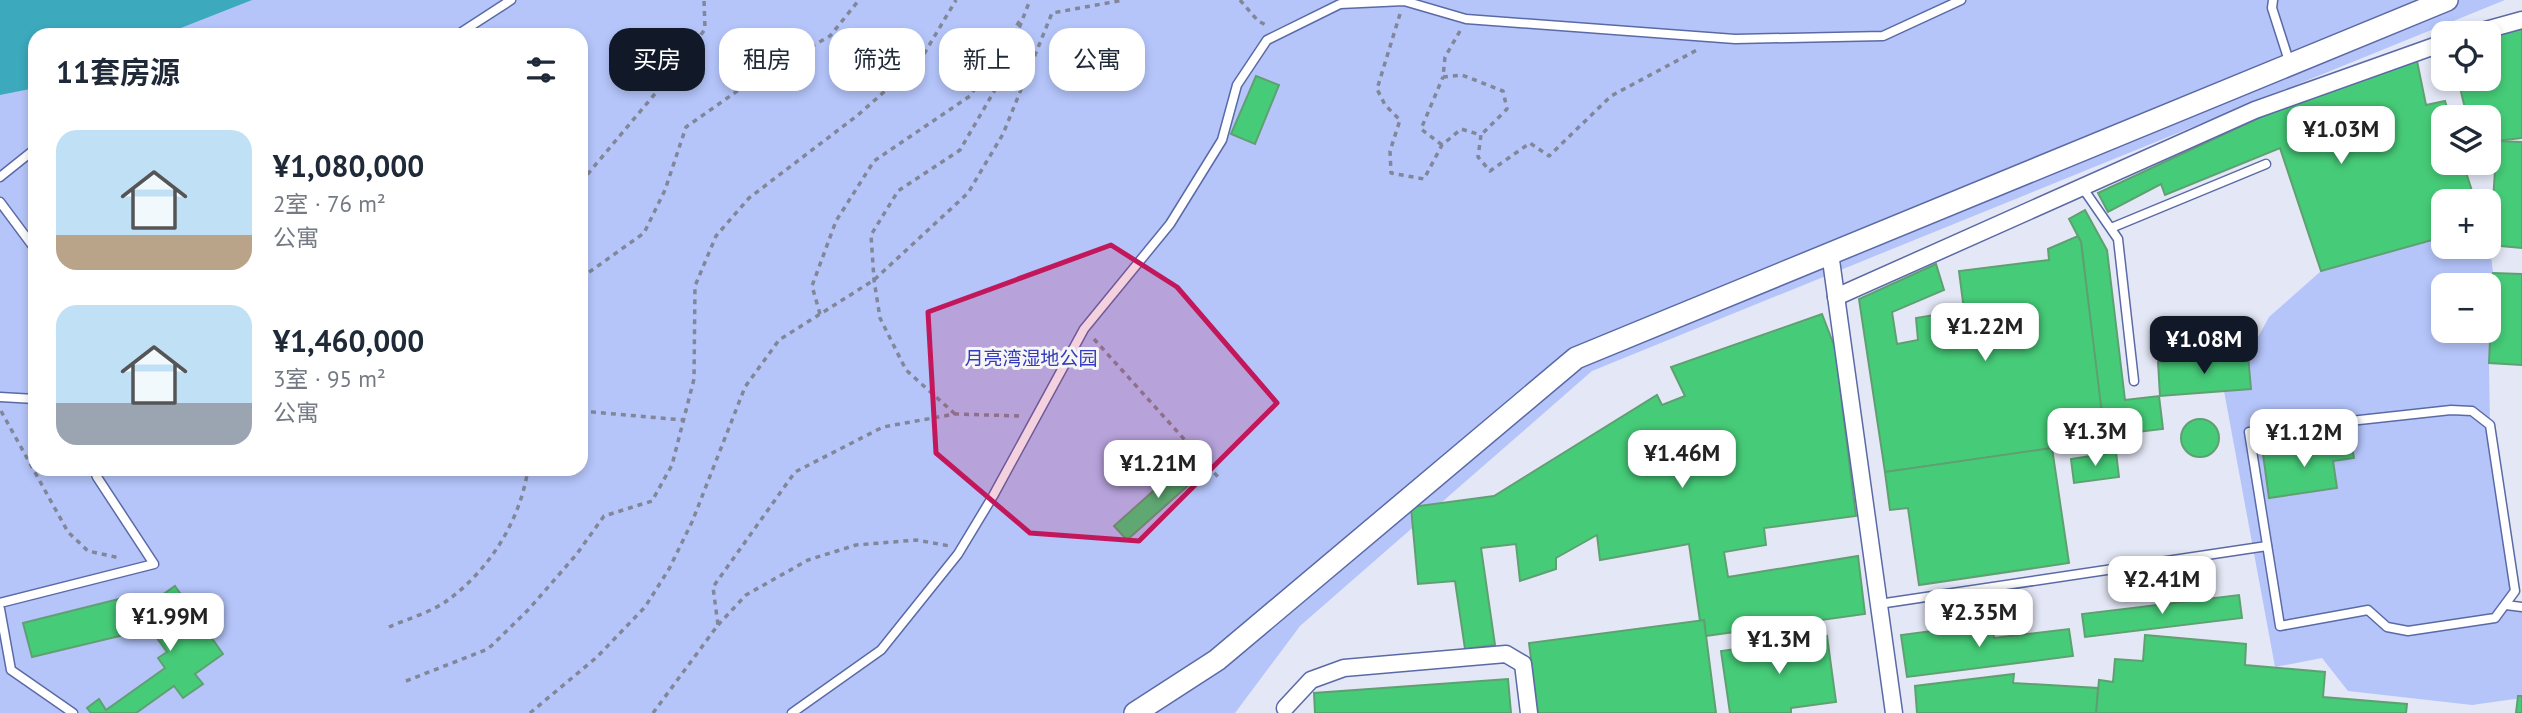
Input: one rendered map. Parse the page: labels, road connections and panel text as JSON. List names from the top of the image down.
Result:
{
  "parks": ["月亮湾湿地公园"],
  "page": {
    "map_buttons": ["+", "−"],
    "chip": [
      "买房",
      "租房",
      "筛选",
      "新上",
      "公寓"
    ],
    "heading": "11套房源",
    "price": [
      "¥1.03M",
      "¥1.22M",
      "¥1.08M",
      "¥1.3M",
      "¥1.12M",
      "¥1.46M",
      "¥1.21M",
      "¥2.41M",
      "¥2.35M",
      "¥1.99M",
      "¥1.3M"
    ],
    "list": [
      {
        "name": "¥1,080,000",
        "note": "2室 · 76 m² · 公寓"
      },
      {
        "name": "¥1,460,000",
        "note": "3室 · 95 m² · 公寓"
      }
    ]
  }
}
